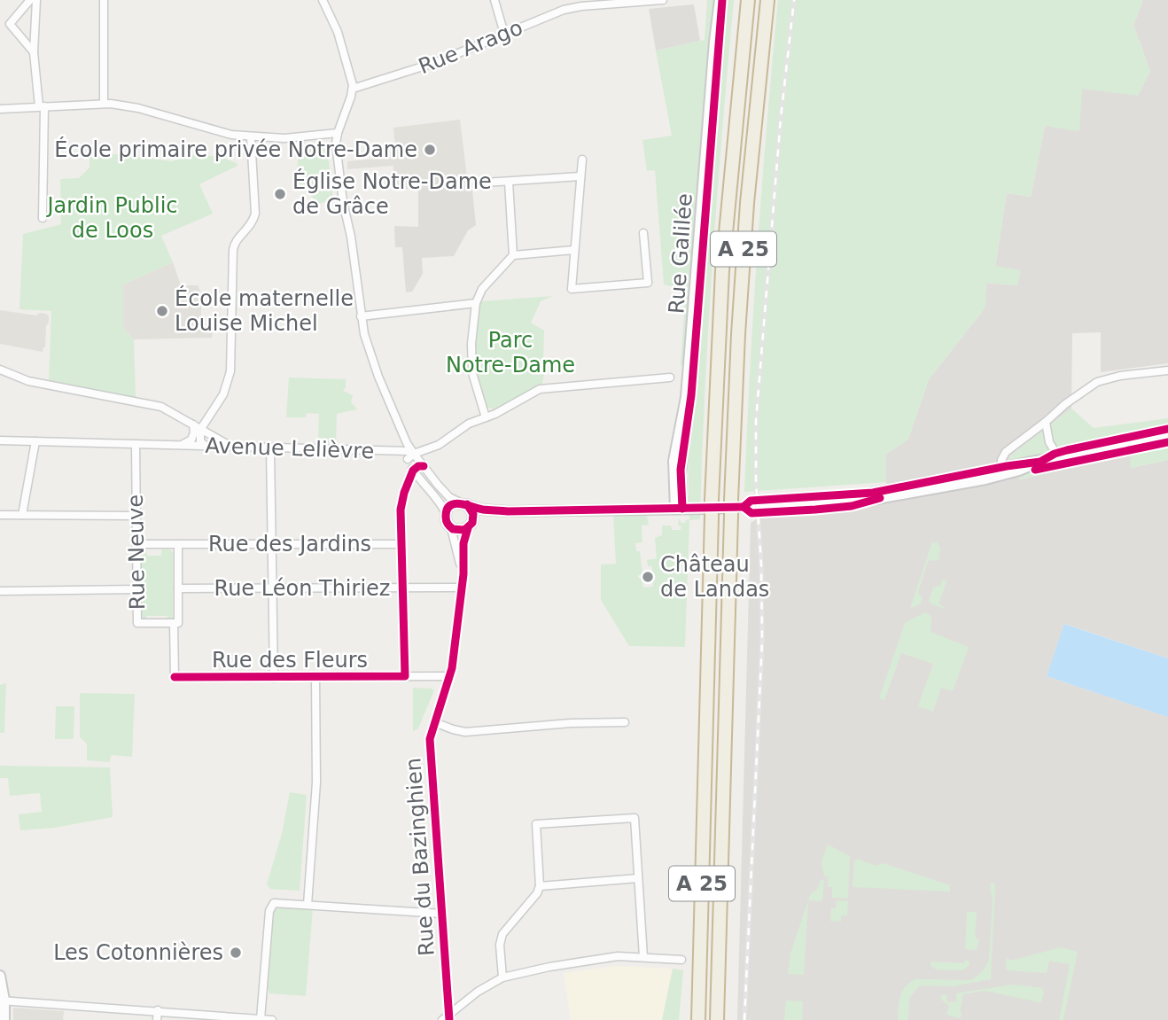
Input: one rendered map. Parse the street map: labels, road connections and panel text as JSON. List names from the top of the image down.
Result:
{
  "streets": {
    "highway": ["A 25"],
    "street": [
      "Rue Arago",
      "Rue Galilée",
      "Avenue Lelièvre",
      "Rue des Jardins",
      "Rue Neuve",
      "Rue Léon Thiriez",
      "Rue des Fleurs",
      "Rue du Bazinghien"
    ]
  },
  "crossings": [
    ["Avenue Lelièvre", "Rue Neuve"],
    ["Rue des Jardins", "Rue Neuve"],
    ["Rue des Jardins", "Rue des Fleurs"],
    ["Rue Neuve", "Rue des Fleurs"],
    ["Rue Léon Thiriez", "Rue des Fleurs"],
    ["Rue Léon Thiriez", "Rue du Bazinghien"],
    ["Rue des Fleurs", "Rue du Bazinghien"]
  ],
  "parks": ["Jardin Public de Loos", "Parc Notre-Dame"],
  "places": [
    "École primaire privée Notre-Dame",
    "Église Notre-Dame de Grâce",
    "École maternelle Louise Michel",
    "Château de Landas",
    "Les Cotonnières"
  ]
}
